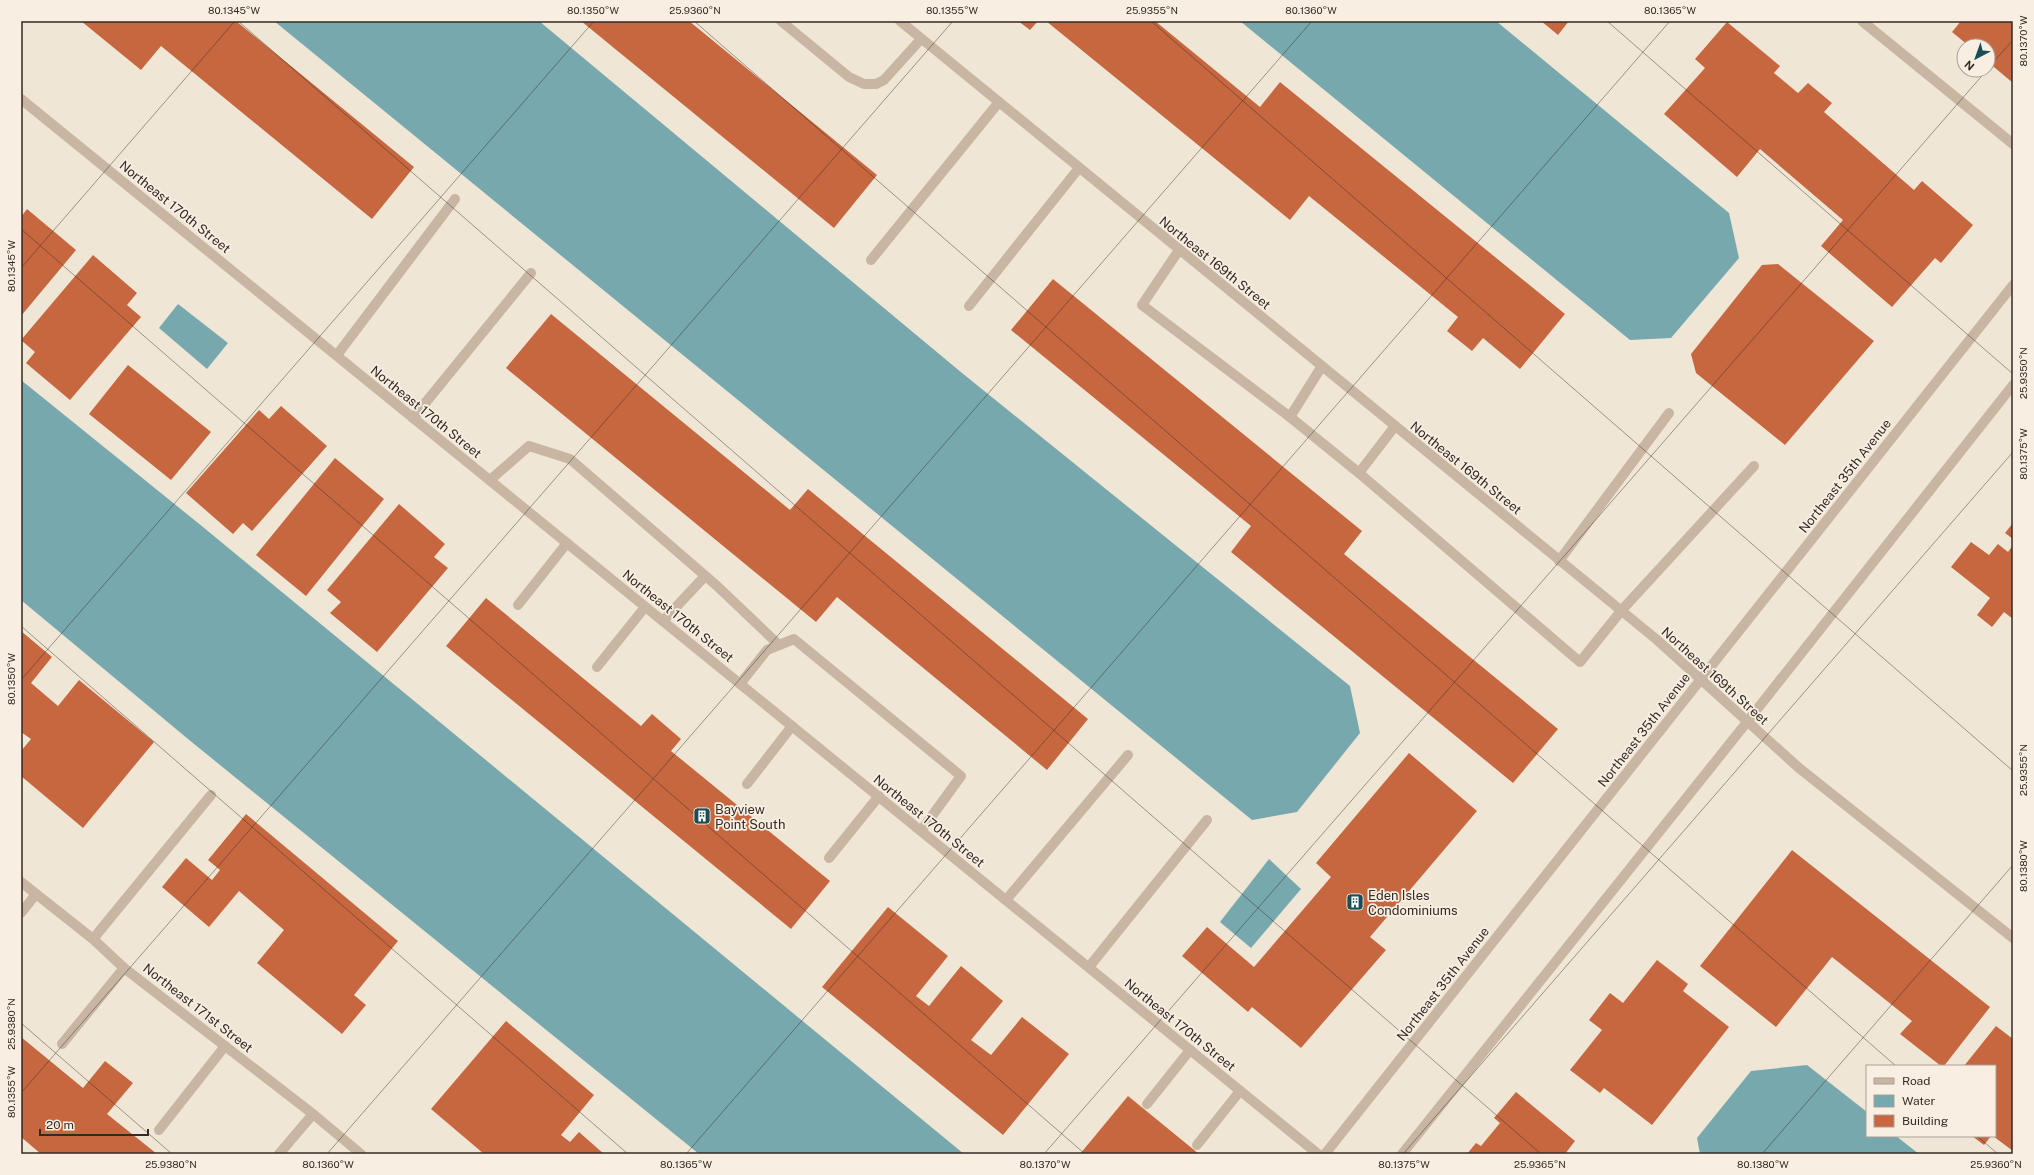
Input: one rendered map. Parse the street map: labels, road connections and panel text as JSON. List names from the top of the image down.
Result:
{
  "streets": {
    "street": [
      "Northeast 170th Street",
      "Northeast 169th Street",
      "Northeast 35th Avenue",
      "Northeast 171st Street"
    ]
  },
  "crossings": [
    ["Northeast 169th Street", "Northeast 35th Avenue"]
  ],
  "places": {
    "building": ["Bayview Point South", "Eden Isles Condominiums"]
  },
  "legend": ["Road", "Water", "Building"],
  "scale_bar": "20 m",
  "north": "bottom left",
  "coordinates": [
    "80.1345°W",
    "80.1350°W",
    "25.9360°N",
    "80.1355°W",
    "25.9355°N",
    "80.1360°W",
    "80.1365°W",
    "80.1370°W",
    "25.9350°N",
    "80.1375°W",
    "80.1380°W",
    "25.9380°N",
    "25.9365°N"
  ]
}
